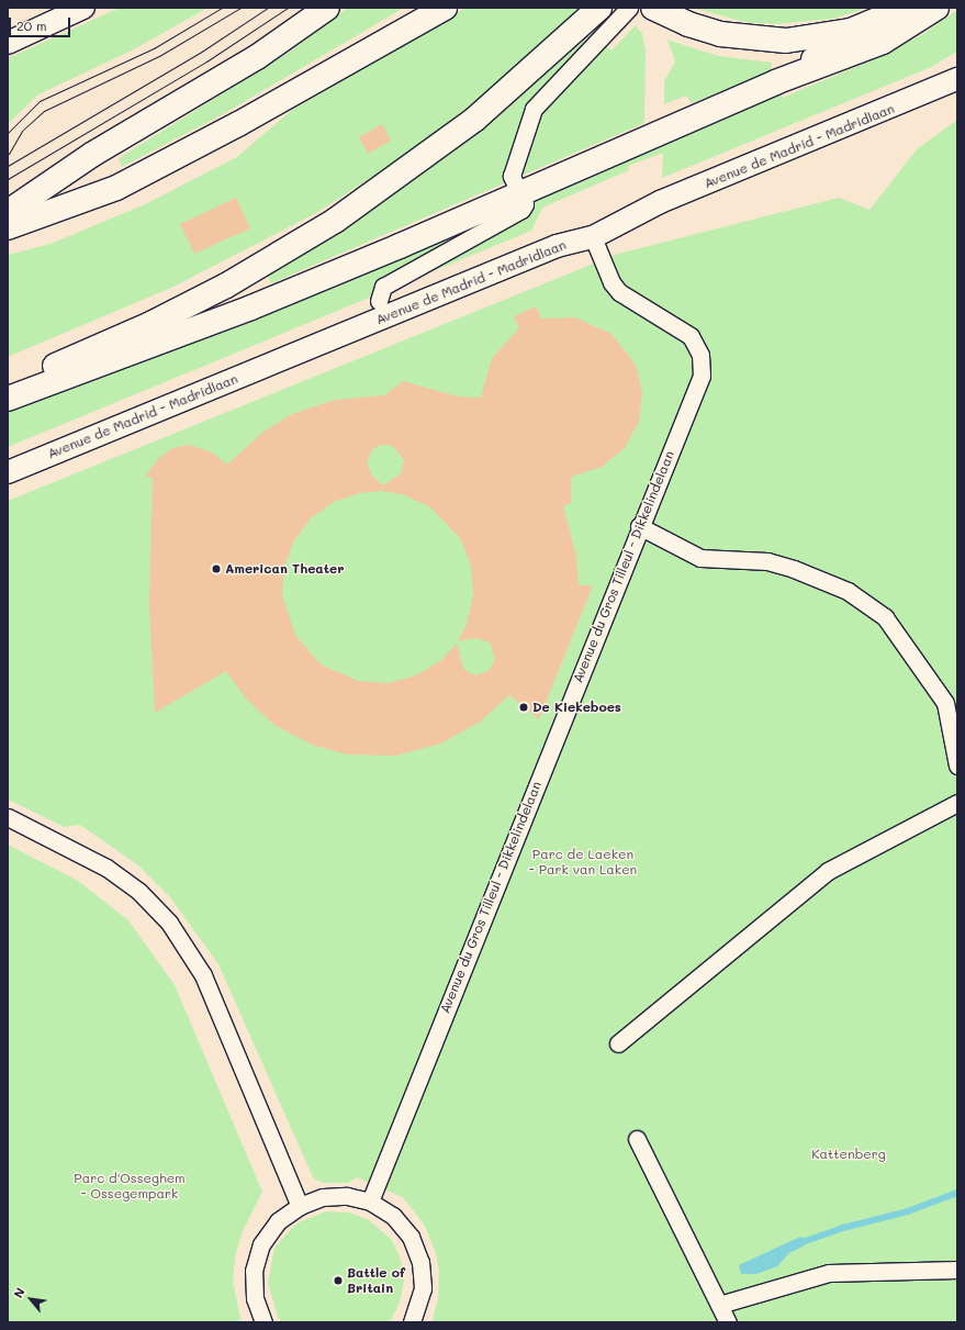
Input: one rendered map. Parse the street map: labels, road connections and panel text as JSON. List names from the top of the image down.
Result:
{
  "streets": {
    "street": ["Avenue de Madrid - Madridlaan", "Avenue du Gros Tilleul - Dikkelindelaan"]
  },
  "crossings": [
    ["Avenue de Madrid - Madridlaan", "Avenue du Gros Tilleul - Dikkelindelaan"]
  ],
  "parks": ["Parc de Laeken - Park van Laken", "Kattenberg", "Parc d'Osseghem - Ossegempark"],
  "places": ["American Theater", "De Kiekeboes", "Battle of Britain"],
  "scale_bar": "20 m",
  "north": "top left"
}
